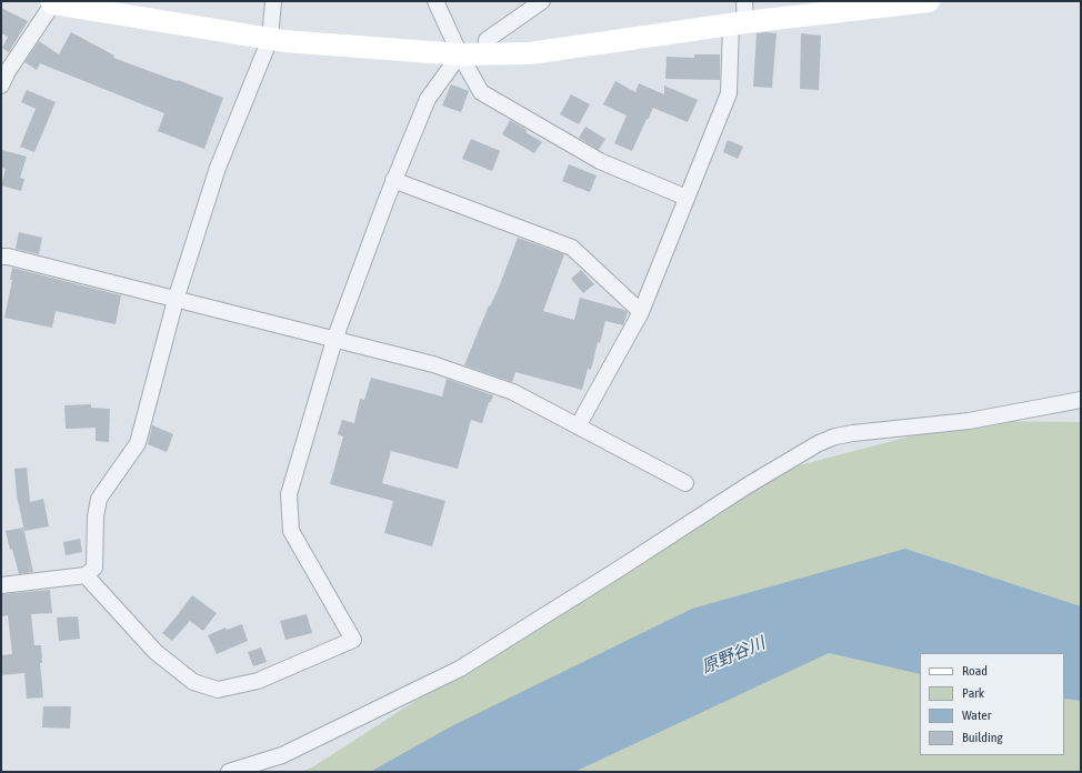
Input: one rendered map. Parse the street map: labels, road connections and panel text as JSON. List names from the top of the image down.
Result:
{
  "water": ["原野谷川"],
  "legend": [
    "Road",
    "Park",
    "Water",
    "Building"
  ]
}
